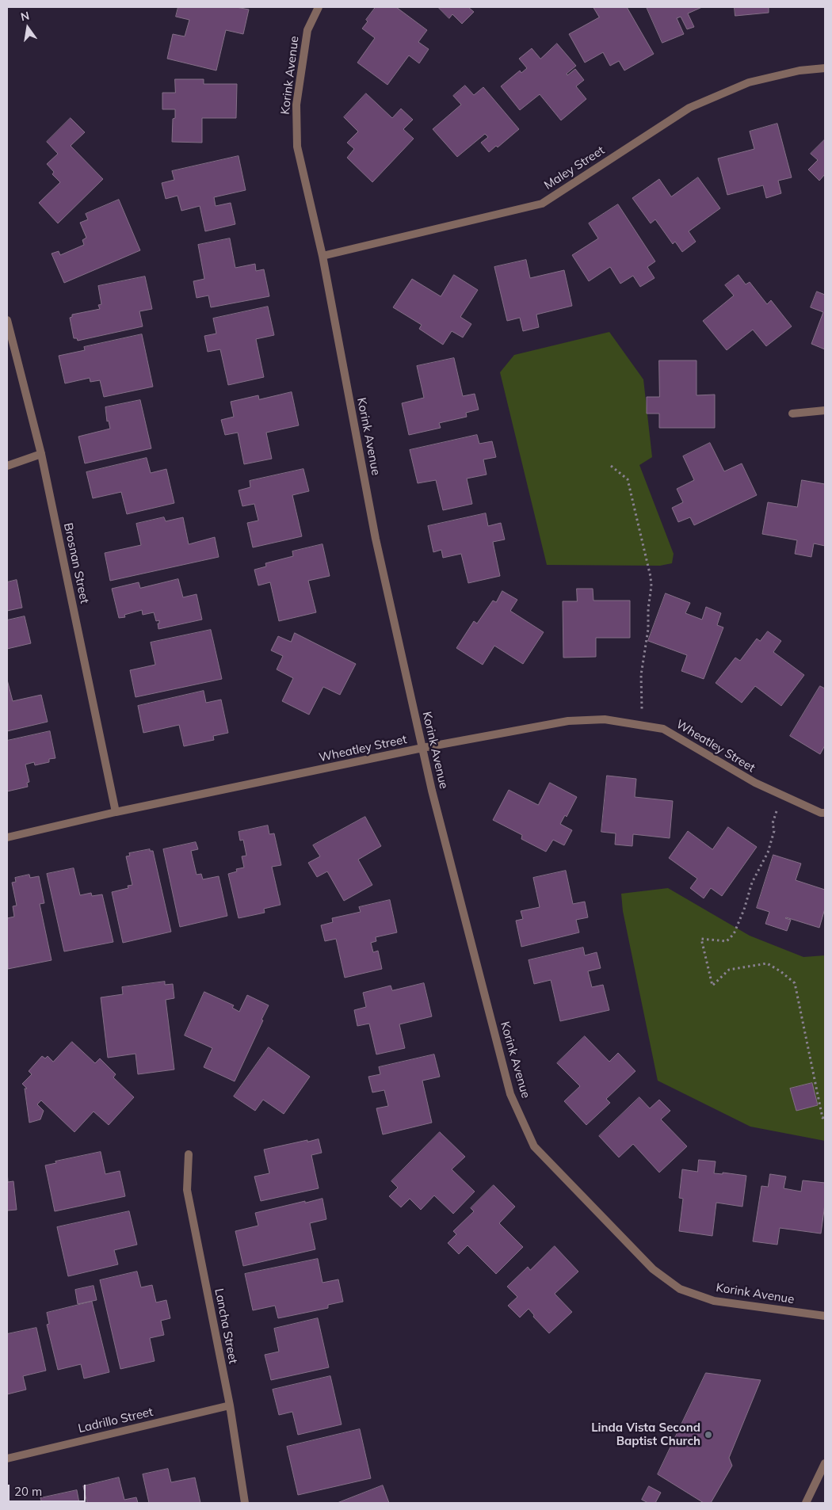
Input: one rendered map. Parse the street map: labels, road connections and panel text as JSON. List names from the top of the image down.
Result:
{
  "streets": {
    "street": [
      "Korink Avenue",
      "Maley Street",
      "Brosnan Street",
      "Wheatley Street",
      "Lancha Street",
      "Ladrillo Street"
    ]
  },
  "crossings": [
    ["Korink Avenue", "Maley Street"],
    ["Korink Avenue", "Wheatley Street"],
    ["Brosnan Street", "Wheatley Street"],
    ["Lancha Street", "Ladrillo Street"]
  ],
  "places": ["Linda Vista Second Baptist Church"],
  "scale_bar": "20 m",
  "north": "top"
}
